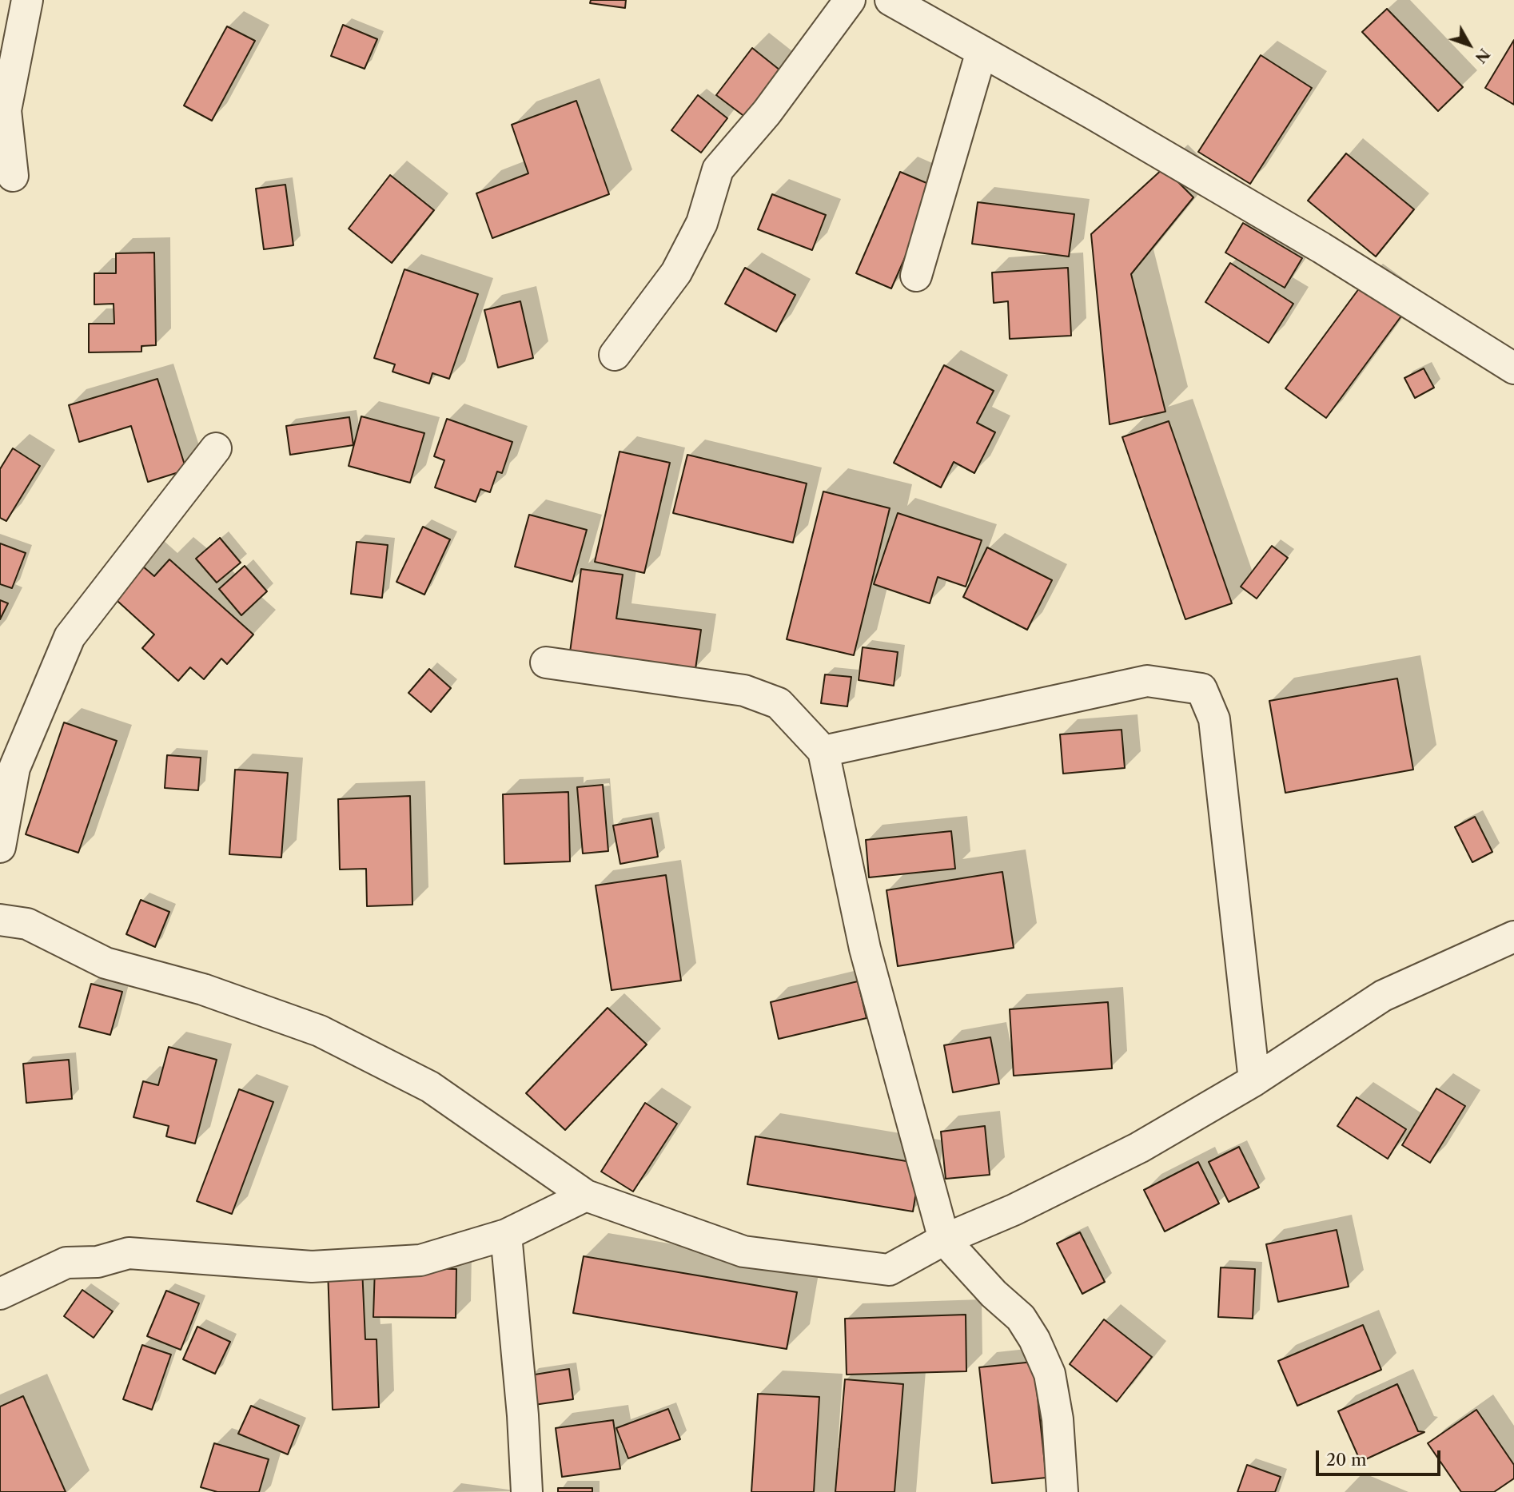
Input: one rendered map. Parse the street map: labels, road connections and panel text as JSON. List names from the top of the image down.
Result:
{
  "scale_bar": "20 m",
  "north": "bottom right"
}
